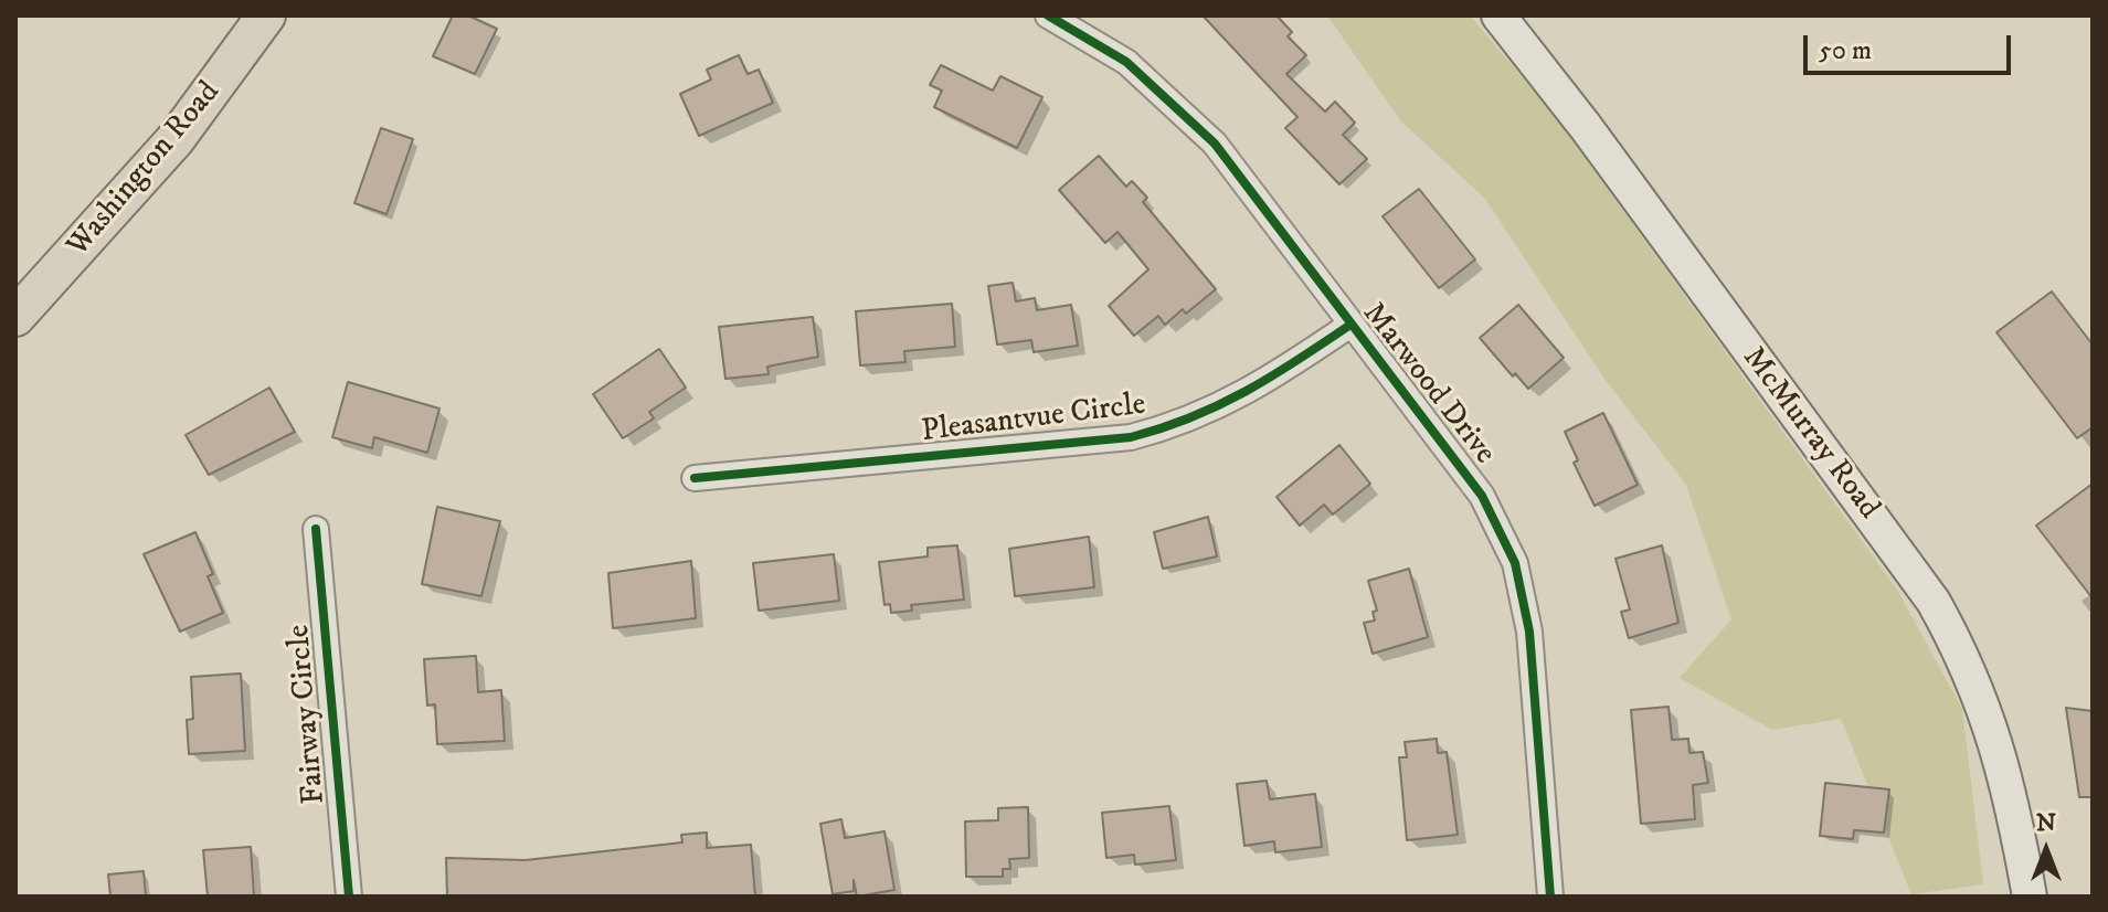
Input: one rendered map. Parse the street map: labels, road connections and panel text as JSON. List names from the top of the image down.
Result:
{
  "streets": {
    "main road": ["Washington Road", "McMurray Road"],
    "street": ["Marwood Drive", "Pleasantvue Circle", "Fairway Circle"]
  },
  "crossings": [
    ["Marwood Drive", "Pleasantvue Circle"]
  ],
  "scale_bar": "50 m",
  "north": "top"
}
